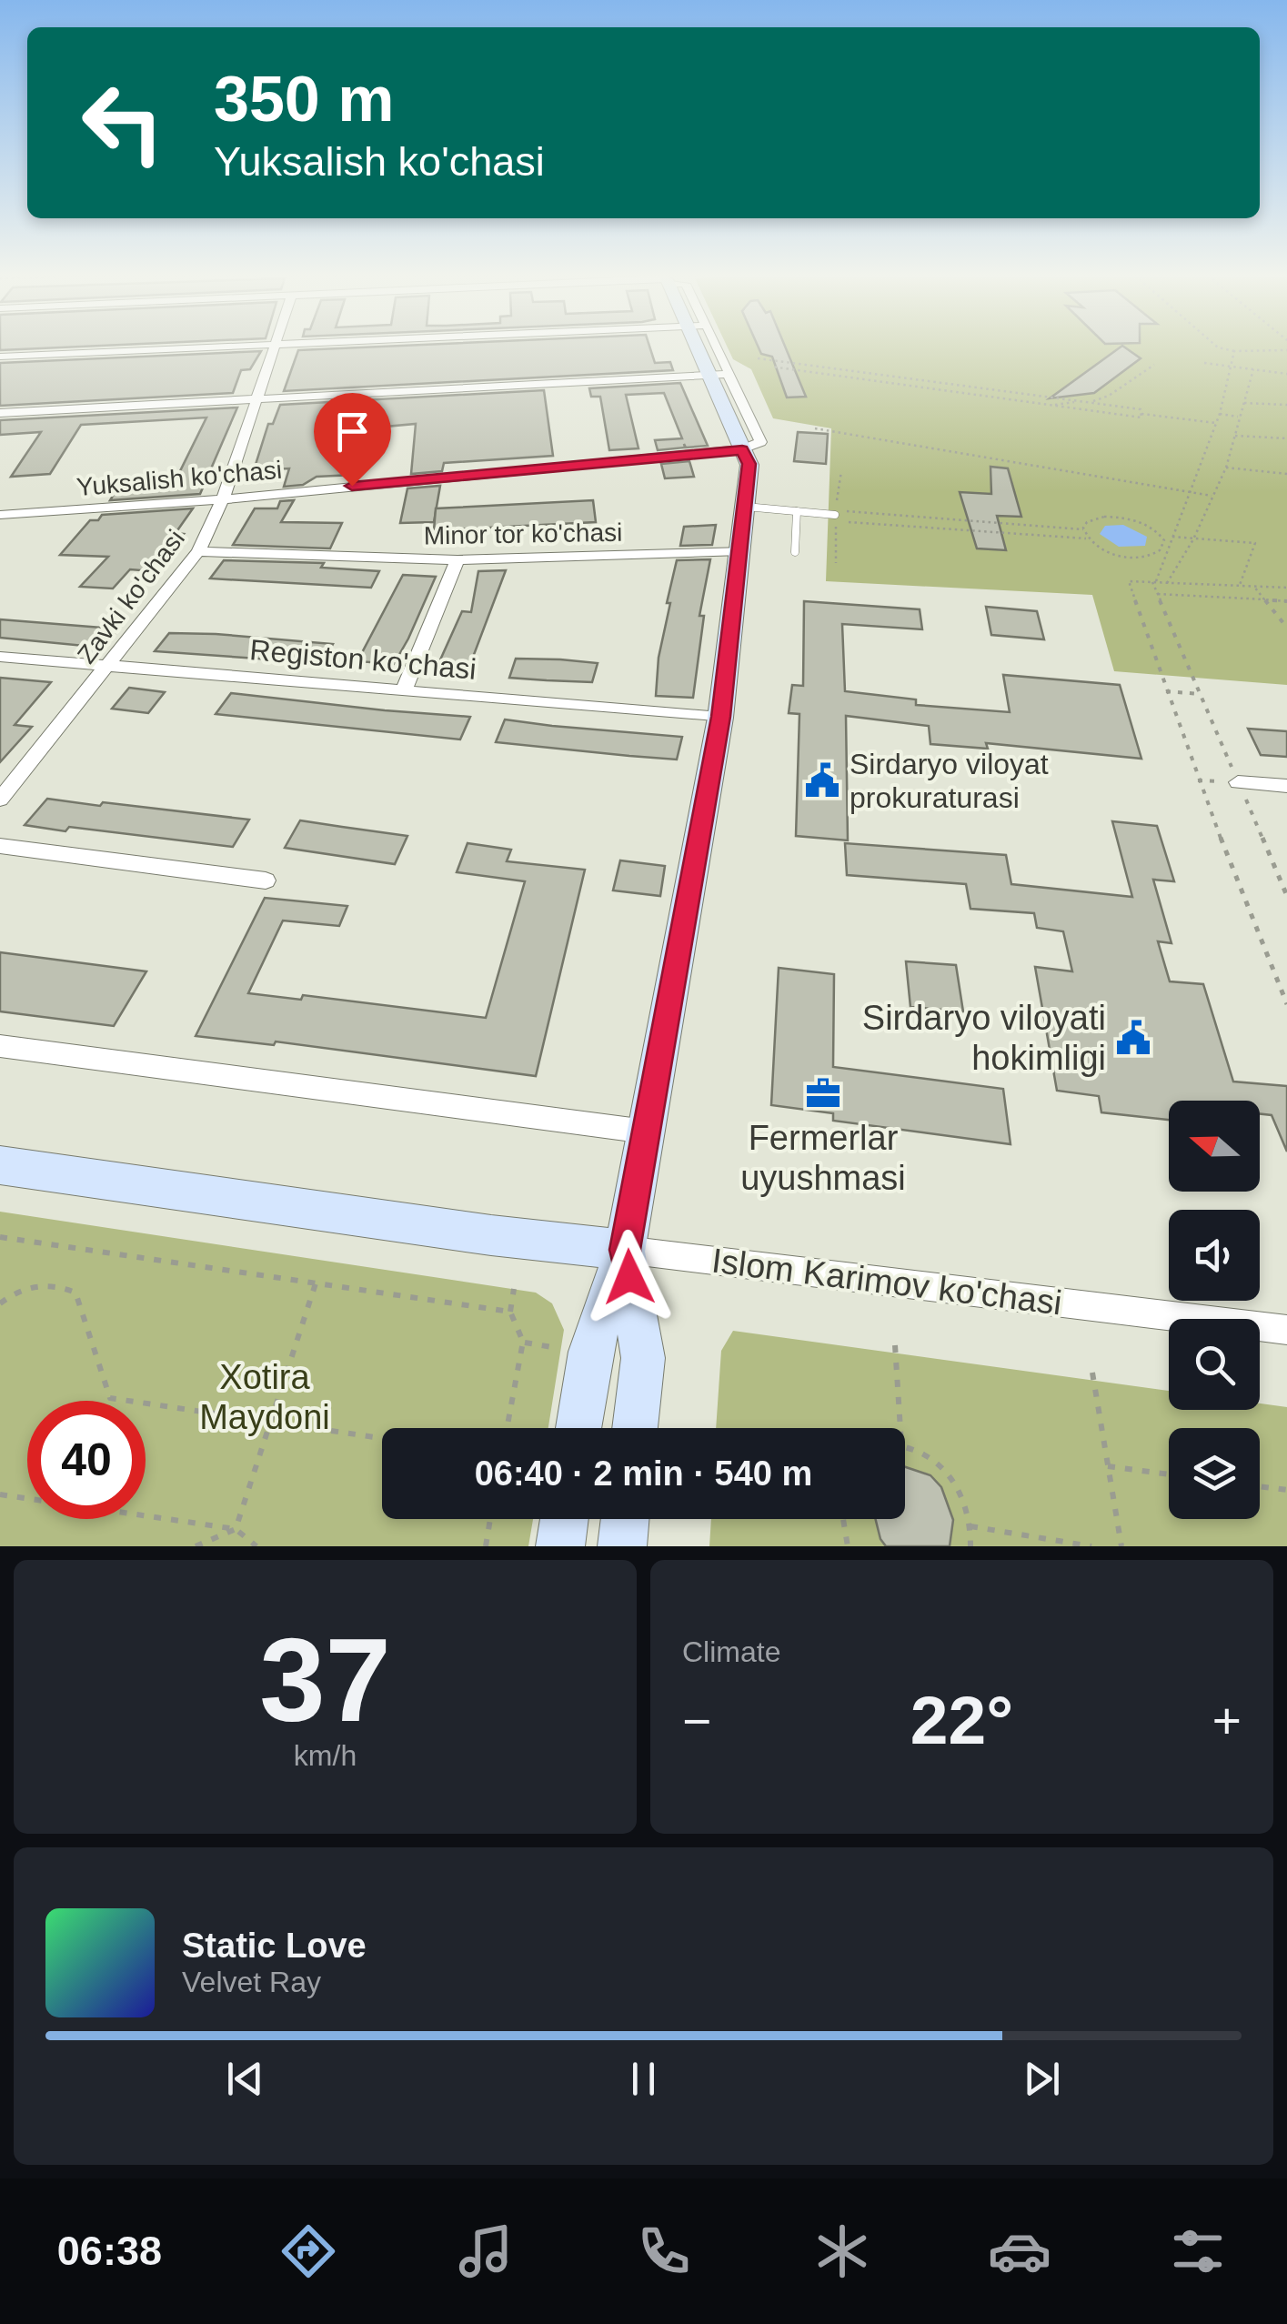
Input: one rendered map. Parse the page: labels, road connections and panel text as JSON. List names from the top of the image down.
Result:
{
  "streets": {
    "street": [
      "Yuksalish ko'chasi",
      "Minor tor ko'chasi",
      "Zavki ko'chasi",
      "Registon ko'chasi",
      "Islom Karimov ko'chasi"
    ]
  },
  "crossings": [
    ["Yuksalish ko'chasi", "Zavki ko'chasi"],
    ["Minor tor ko'chasi", "Zavki ko'chasi"],
    ["Zavki ko'chasi", "Registon ko'chasi"]
  ],
  "parks": ["Xotira Maydoni"],
  "places": {
    "public building": ["Sirdaryo viloyat prokuraturasi", "Sirdaryo viloyati hokimligi"],
    "office": ["Fermerlar uyushmasi"]
  },
  "north": "left",
  "page": {
    "turn": ["350 m", "Yuksalish ko'chasi"],
    "limit": "40",
    "trip": "06:40 · 2 min · 540 m",
    "tile": [
      ["37", "km/h"],
      "Climate"
    ],
    "heat": ["−", "22°", "+"],
    "song": ["Static Love", "Velvet Ray"],
    "tabs": "06:38"
  }
}
